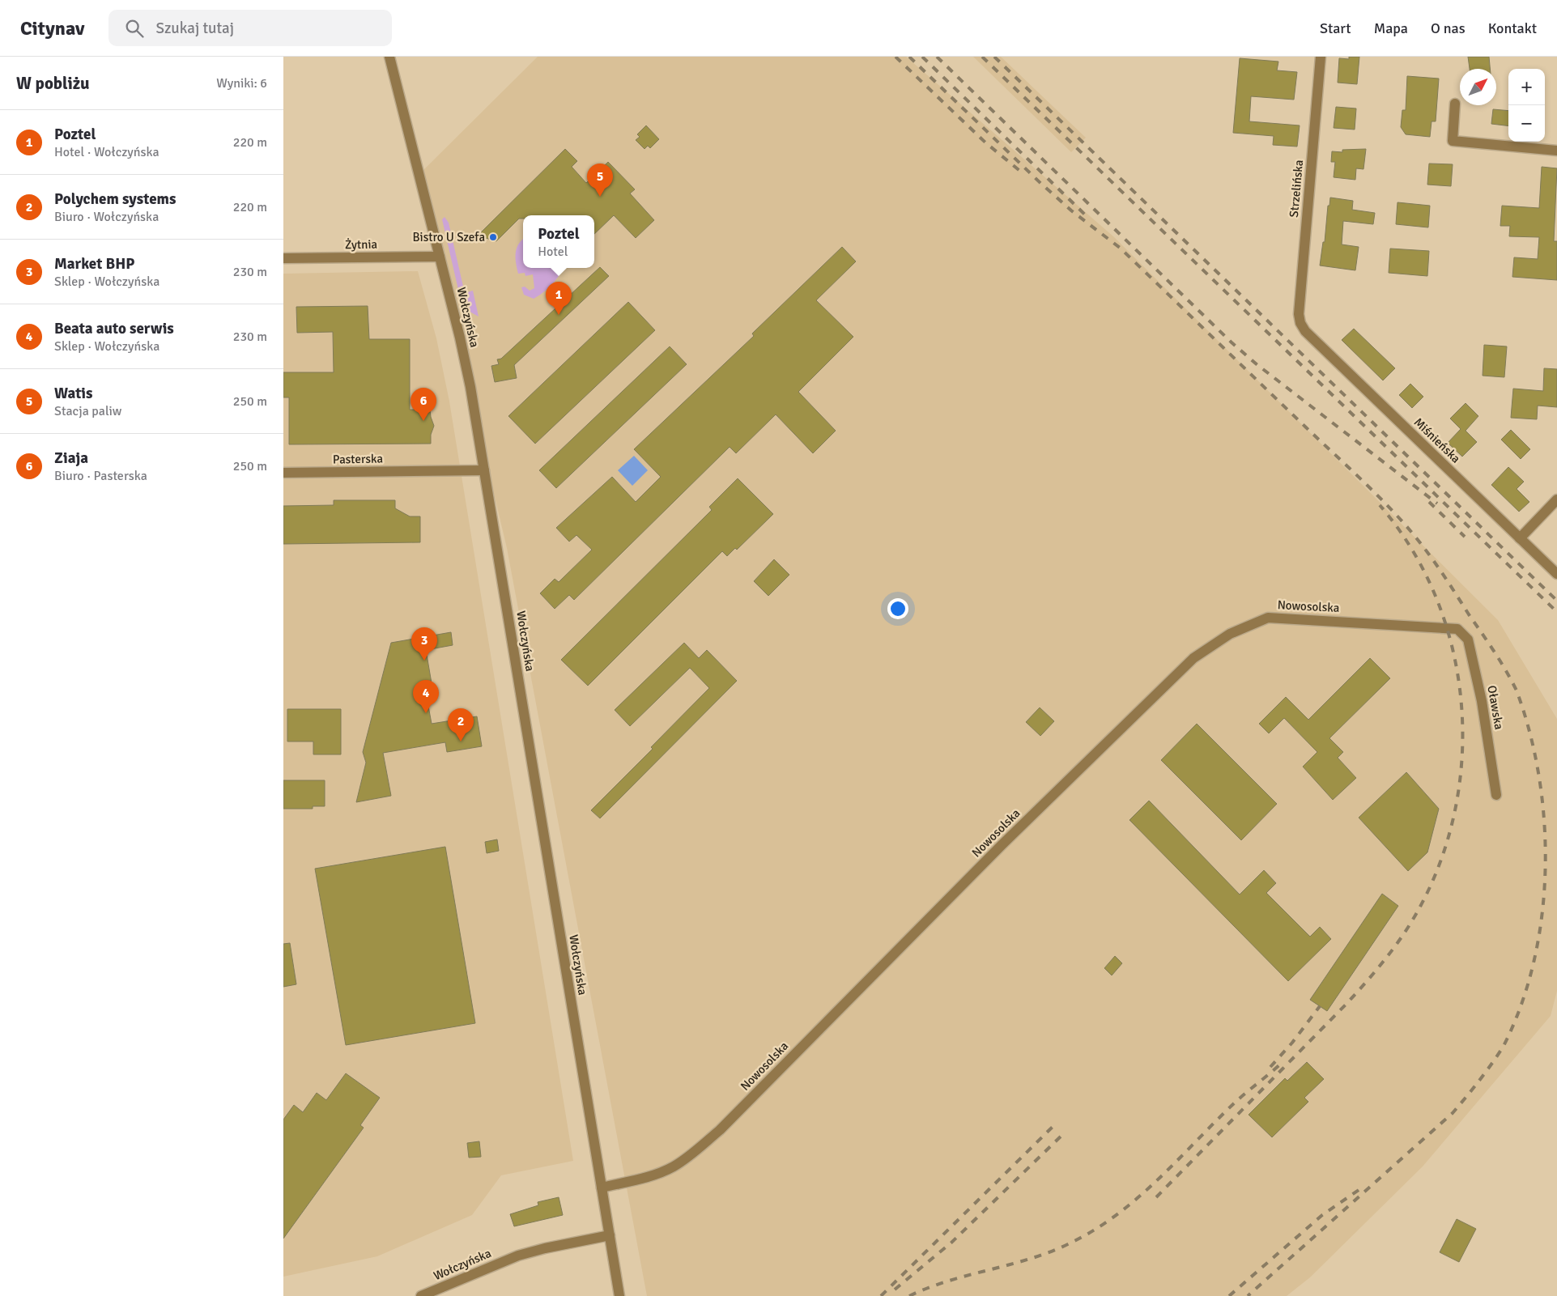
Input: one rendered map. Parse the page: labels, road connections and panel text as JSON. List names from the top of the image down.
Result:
{
  "streets": {
    "street": [
      "Strzelińska",
      "Żytnia",
      "Wołczyńska",
      "Miśnieńska",
      "Pasterska",
      "Nowosolska",
      "Oławska"
    ]
  },
  "crossings": [
    ["Strzelińska", "Miśnieńska"],
    ["Żytnia", "Wołczyńska"],
    ["Wołczyńska", "Pasterska"],
    ["Wołczyńska", "Nowosolska"],
    ["Nowosolska", "Oławska"]
  ],
  "places": ["Bistro U Szefa"],
  "north": "top right",
  "page": {
    "header": "Citynav",
    "search": "Szukaj tutaj",
    "nav": [
      "Start",
      "Mapa",
      "O nas",
      "Kontakt"
    ],
    "heading": ["W pobliżu", "Wyniki: 6"],
    "map_buttons": ["+", "−"],
    "list": [
      {
        "mark": "1",
        "name": "Poztel",
        "note": "Hotel · Wołczyńska",
        "value": "220 m"
      },
      {
        "mark": "2",
        "name": "Polychem systems",
        "note": "Biuro · Wołczyńska",
        "value": "220 m"
      },
      {
        "mark": "3",
        "name": "Market BHP",
        "note": "Sklep · Wołczyńska",
        "value": "230 m"
      },
      {
        "mark": "4",
        "name": "Beata auto serwis",
        "note": "Sklep · Wołczyńska",
        "value": "230 m"
      },
      {
        "mark": "5",
        "name": "Watis",
        "note": "Stacja paliw",
        "value": "250 m"
      },
      {
        "mark": "6",
        "name": "Ziaja",
        "note": "Biuro · Pasterska",
        "value": "250 m"
      }
    ],
    "pins": [
      "5",
      "1",
      "6",
      "3",
      "4",
      "2"
    ],
    "popup": ["Poztel", "Hotel"]
  }
}
